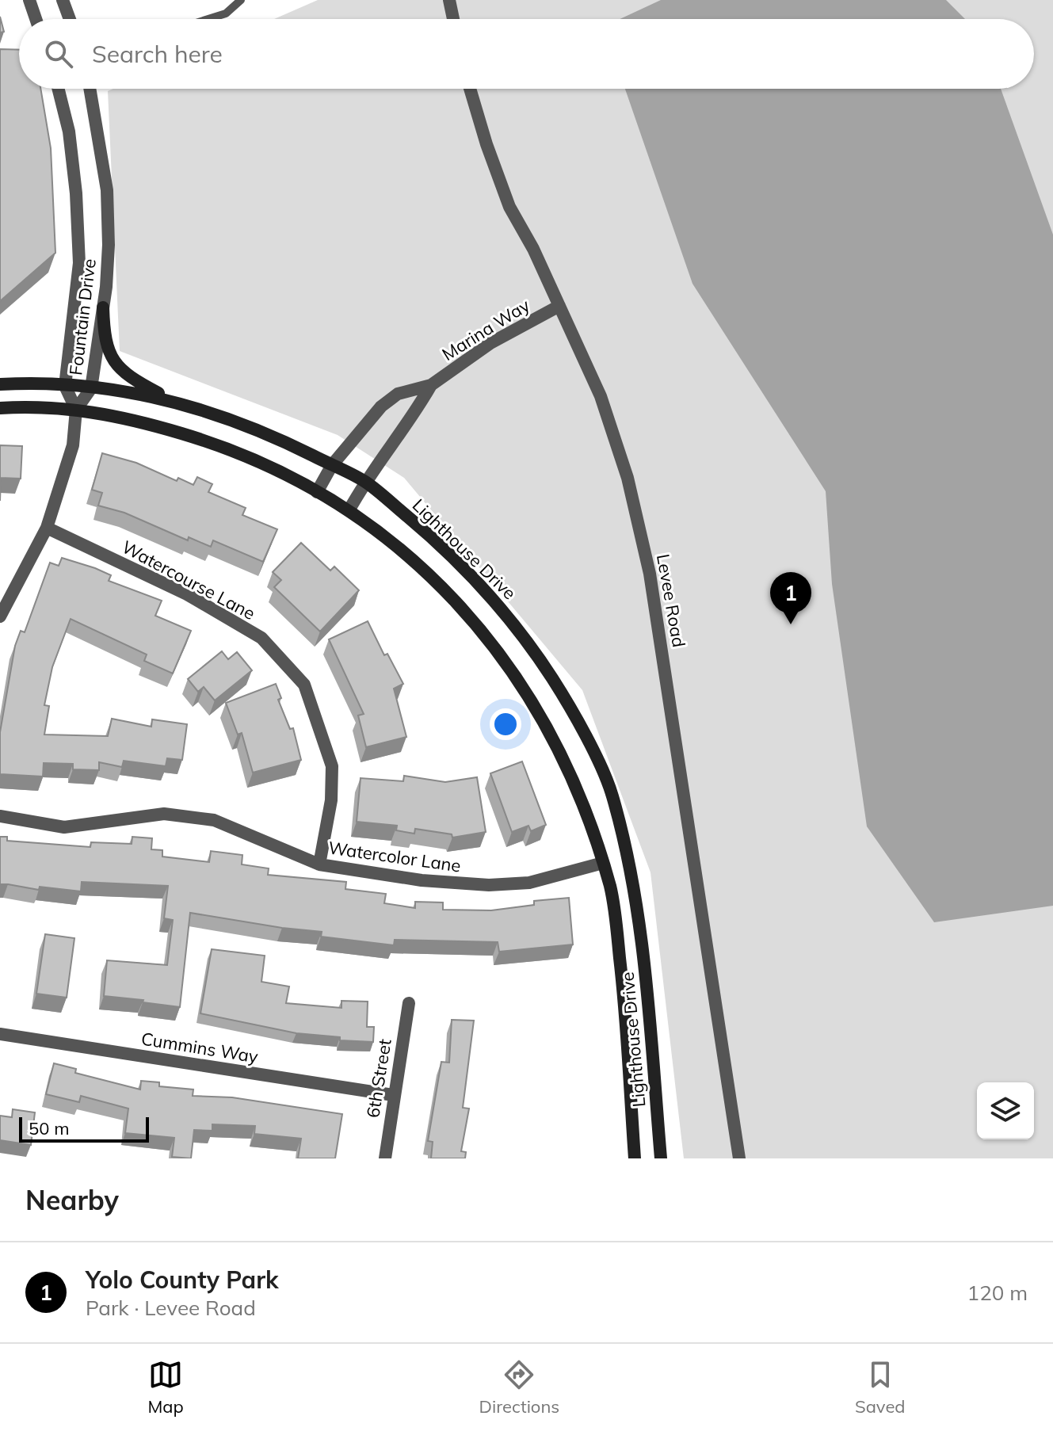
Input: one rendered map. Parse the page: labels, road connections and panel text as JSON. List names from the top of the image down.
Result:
{
  "streets": {
    "street": [
      "Fountain Drive",
      "Marina Way",
      "Lighthouse Drive",
      "Watercourse Lane",
      "Levee Road",
      "Watercolor Lane",
      "Cummins Way",
      "6th Street"
    ]
  },
  "crossings": [
    ["Fountain Drive", "Lighthouse Drive"],
    ["Marina Way", "Lighthouse Drive"],
    ["Marina Way", "Levee Road"],
    ["Lighthouse Drive", "Watercolor Lane"],
    ["Watercourse Lane", "Watercolor Lane"],
    ["Cummins Way", "6th Street"]
  ],
  "scale_bar": "50 m",
  "page": {
    "search": "Search here",
    "pins": "1",
    "scale": "50 m",
    "heading": "Nearby",
    "list": [
      {
        "mark": "1",
        "name": "Yolo County Park",
        "note": "Park · Levee Road",
        "value": "120 m"
      }
    ],
    "nav": ["Map", "Directions", "Saved"]
  }
}
